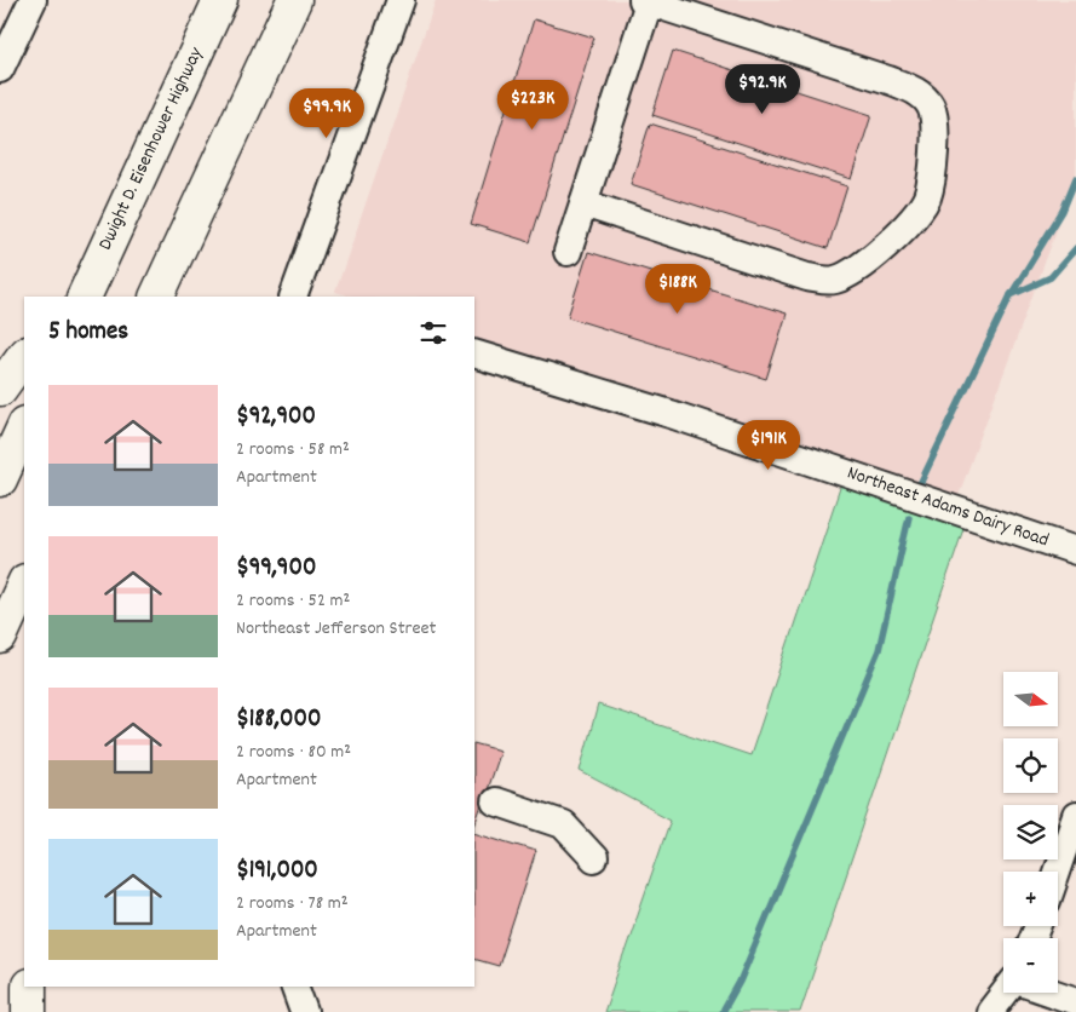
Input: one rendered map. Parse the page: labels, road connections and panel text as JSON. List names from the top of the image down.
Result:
{
  "streets": {
    "highway": ["Dwight D. Eisenhower Highway"],
    "street": ["Northeast Adams Dairy Road"]
  },
  "north": "right",
  "page": {
    "price": [
      "$92.9K",
      "$223K",
      "$99.9K",
      "$188K",
      "$191K"
    ],
    "heading": "5 homes",
    "list": [
      {
        "name": "$92,900",
        "note": "2 rooms · 58 m² · Apartment"
      },
      {
        "name": "$99,900",
        "note": "2 rooms · 52 m² · Northeast Jefferson Street"
      },
      {
        "name": "$188,000",
        "note": "2 rooms · 80 m² · Apartment"
      },
      {
        "name": "$191,000",
        "note": "2 rooms · 78 m² · Apartment"
      }
    ],
    "map_buttons": ["+", "−"]
  }
}
